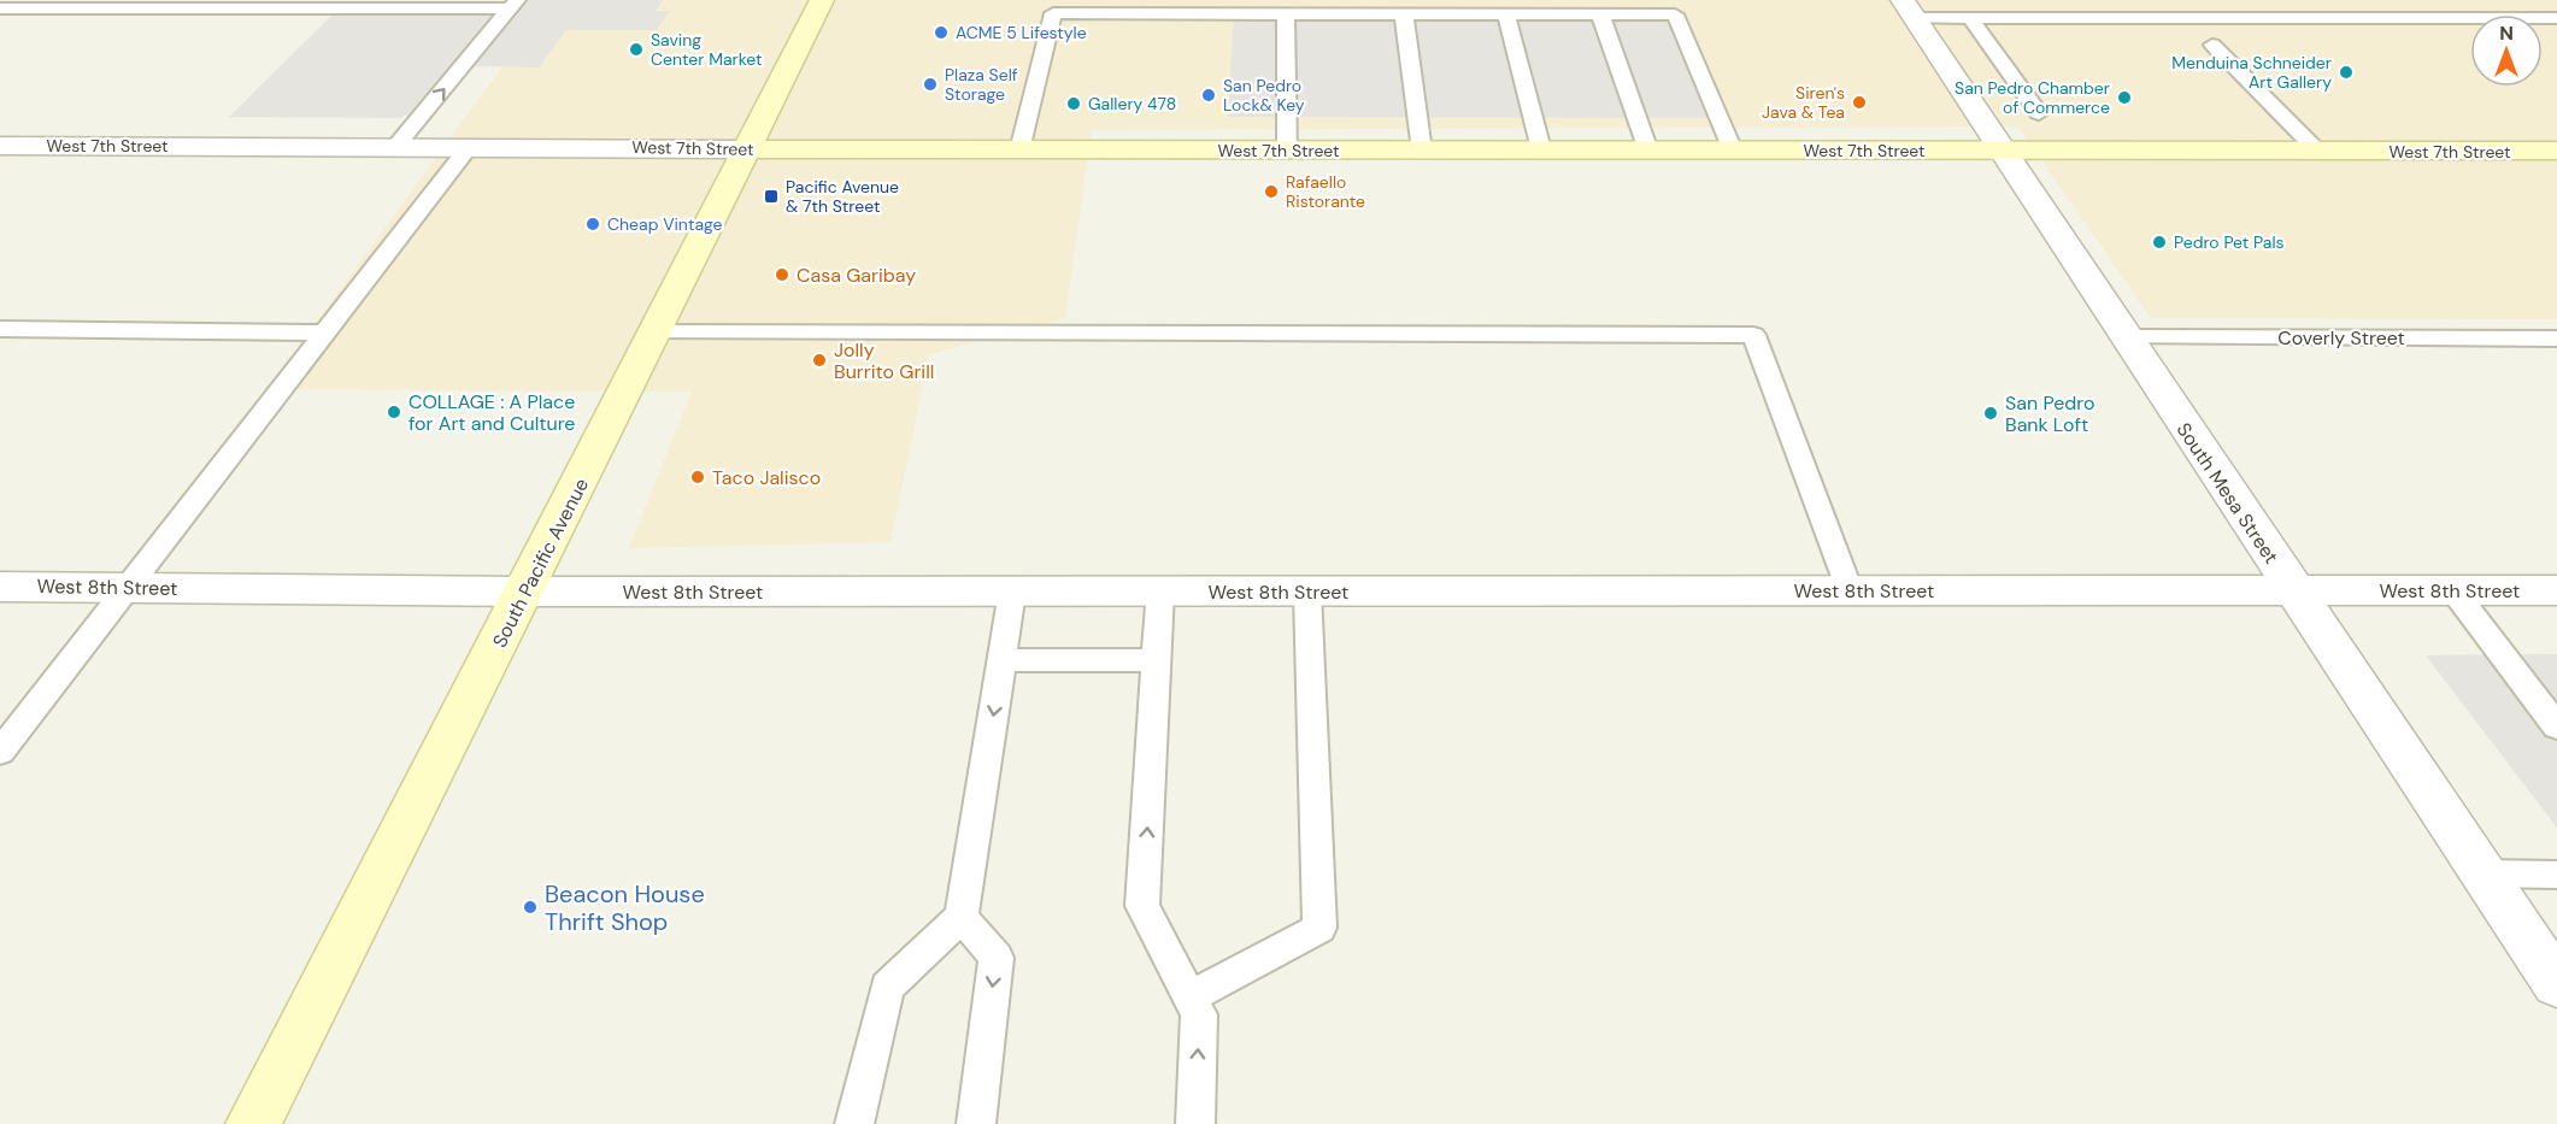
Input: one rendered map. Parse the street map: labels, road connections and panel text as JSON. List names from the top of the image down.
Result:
{
  "streets": {
    "main road": ["West 7th Street", "South Pacific Avenue"],
    "street": ["South Mesa Street", "West 8th Street"],
    "lane": ["Coverly Street"]
  },
  "crossings": [
    ["West 7th Street", "South Mesa Street"],
    ["West 7th Street", "South Pacific Avenue"],
    ["Coverly Street", "South Mesa Street"],
    ["South Mesa Street", "West 8th Street"],
    ["South Pacific Avenue", "West 8th Street"]
  ],
  "places": {
    "other": [
      "ACME 5 Lifestyle",
      "Saving Center Market",
      "Menduina Schneider Art Gallery",
      "Plaza Self Storage",
      "San Pedro Lock& Key",
      "San Pedro Chamber of Commerce",
      "Siren's Java & Tea",
      "Gallery 478",
      "Rafaello Ristorante",
      "Cheap Vintage",
      "Pedro Pet Pals",
      "Casa Garibay",
      "Jolly Burrito Grill",
      "COLLAGE : A Place for Art and Culture",
      "San Pedro Bank Loft",
      "Taco Jalisco",
      "Beacon House Thrift Shop"
    ],
    "transit": ["Pacific Avenue & 7th Street"]
  },
  "north": "top"
}
